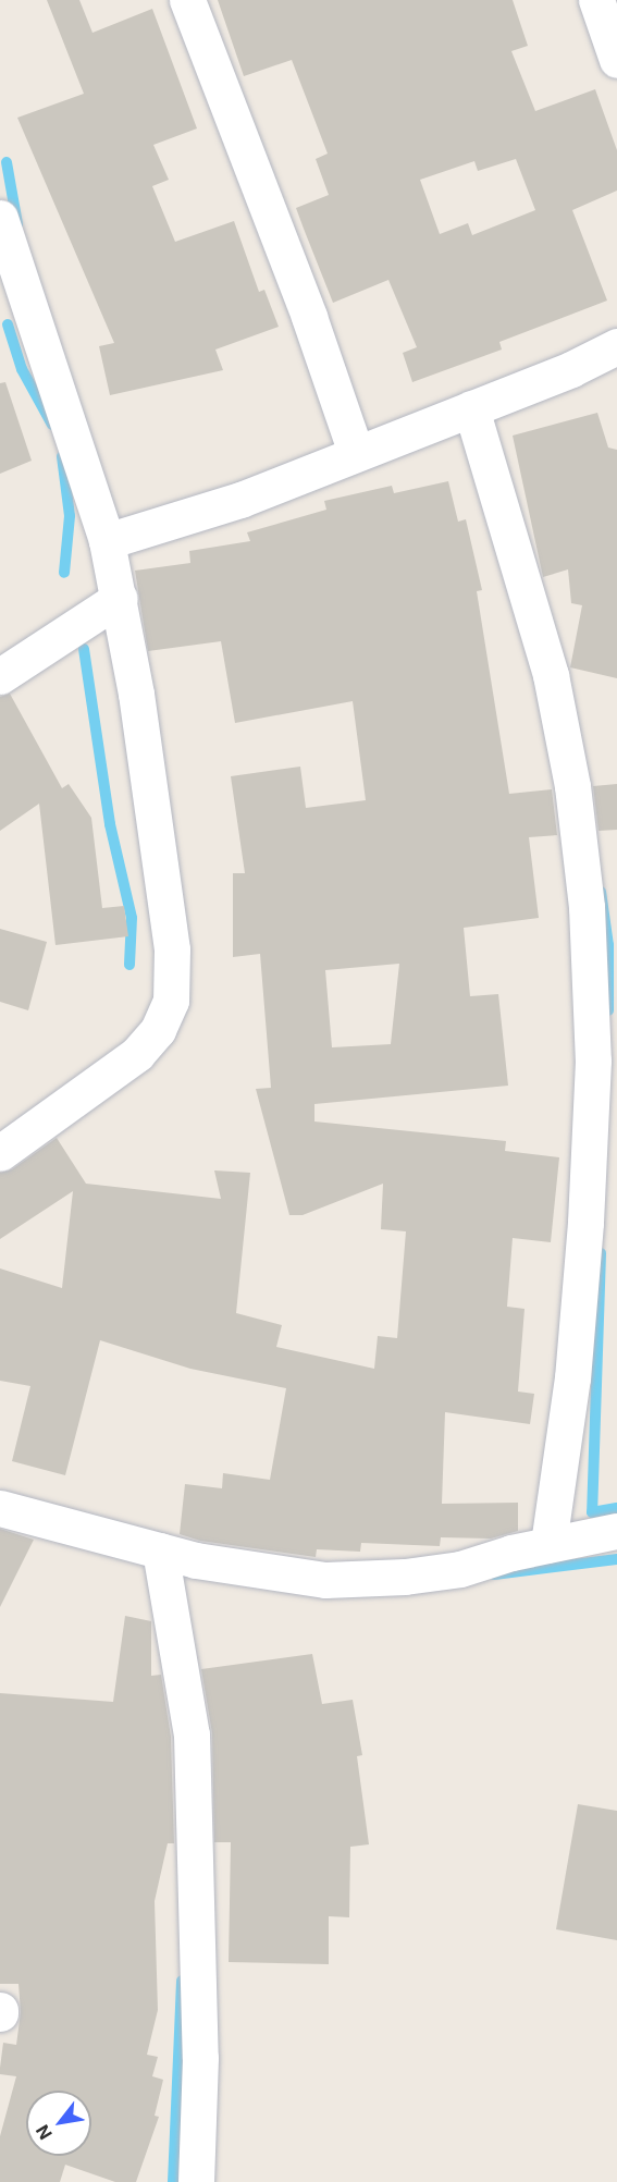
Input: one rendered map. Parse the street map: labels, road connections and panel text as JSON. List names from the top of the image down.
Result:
{
  "north": "bottom left"
}
